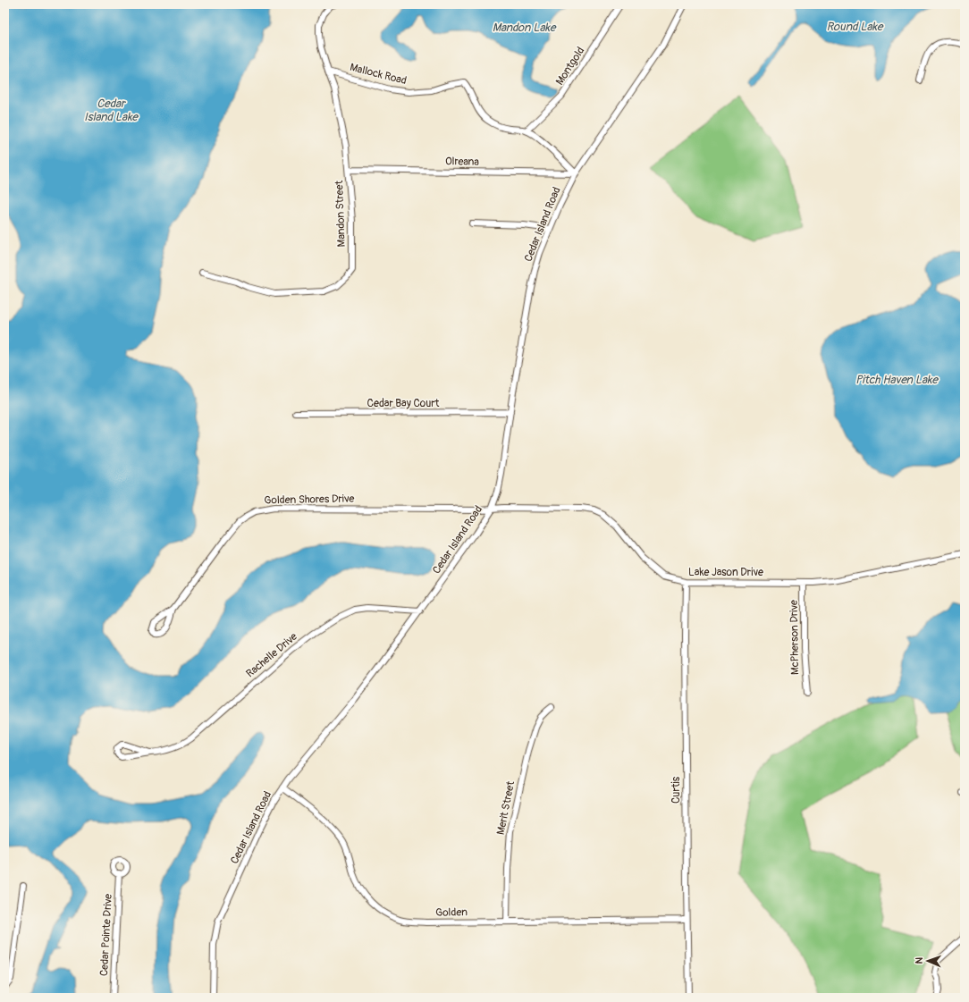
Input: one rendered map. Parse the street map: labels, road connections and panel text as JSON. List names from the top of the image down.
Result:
{
  "streets": {
    "street": [
      "Montgold",
      "Mallock Road",
      "Olreana",
      "Mandon Street",
      "Cedar Island Road",
      "Cedar Bay Court",
      "Golden Shores Drive",
      "Lake Jason Drive",
      "McPherson Drive",
      "Rachelle Drive",
      "Curtis",
      "Merit Street",
      "Golden",
      "Cedar Pointe Drive"
    ]
  },
  "crossings": [
    ["Montgold", "Mallock Road"],
    ["Mallock Road", "Olreana"],
    ["Mallock Road", "Mandon Street"],
    ["Mallock Road", "Cedar Island Road"],
    ["Olreana", "Mandon Street"],
    ["Olreana", "Cedar Island Road"],
    ["Cedar Island Road", "Cedar Bay Court"],
    ["Cedar Island Road", "Golden Shores Drive"],
    ["Cedar Island Road", "Lake Jason Drive"],
    ["Cedar Island Road", "Rachelle Drive"],
    ["Cedar Island Road", "Golden"],
    ["Golden Shores Drive", "Lake Jason Drive"],
    ["Lake Jason Drive", "McPherson Drive"],
    ["Lake Jason Drive", "Curtis"],
    ["Curtis", "Golden"],
    ["Merit Street", "Golden"]
  ],
  "water": [
    "Round Lake",
    "Mandon Lake",
    "Cedar Island Lake",
    "Pitch Haven Lake"
  ],
  "north": "left"
}
